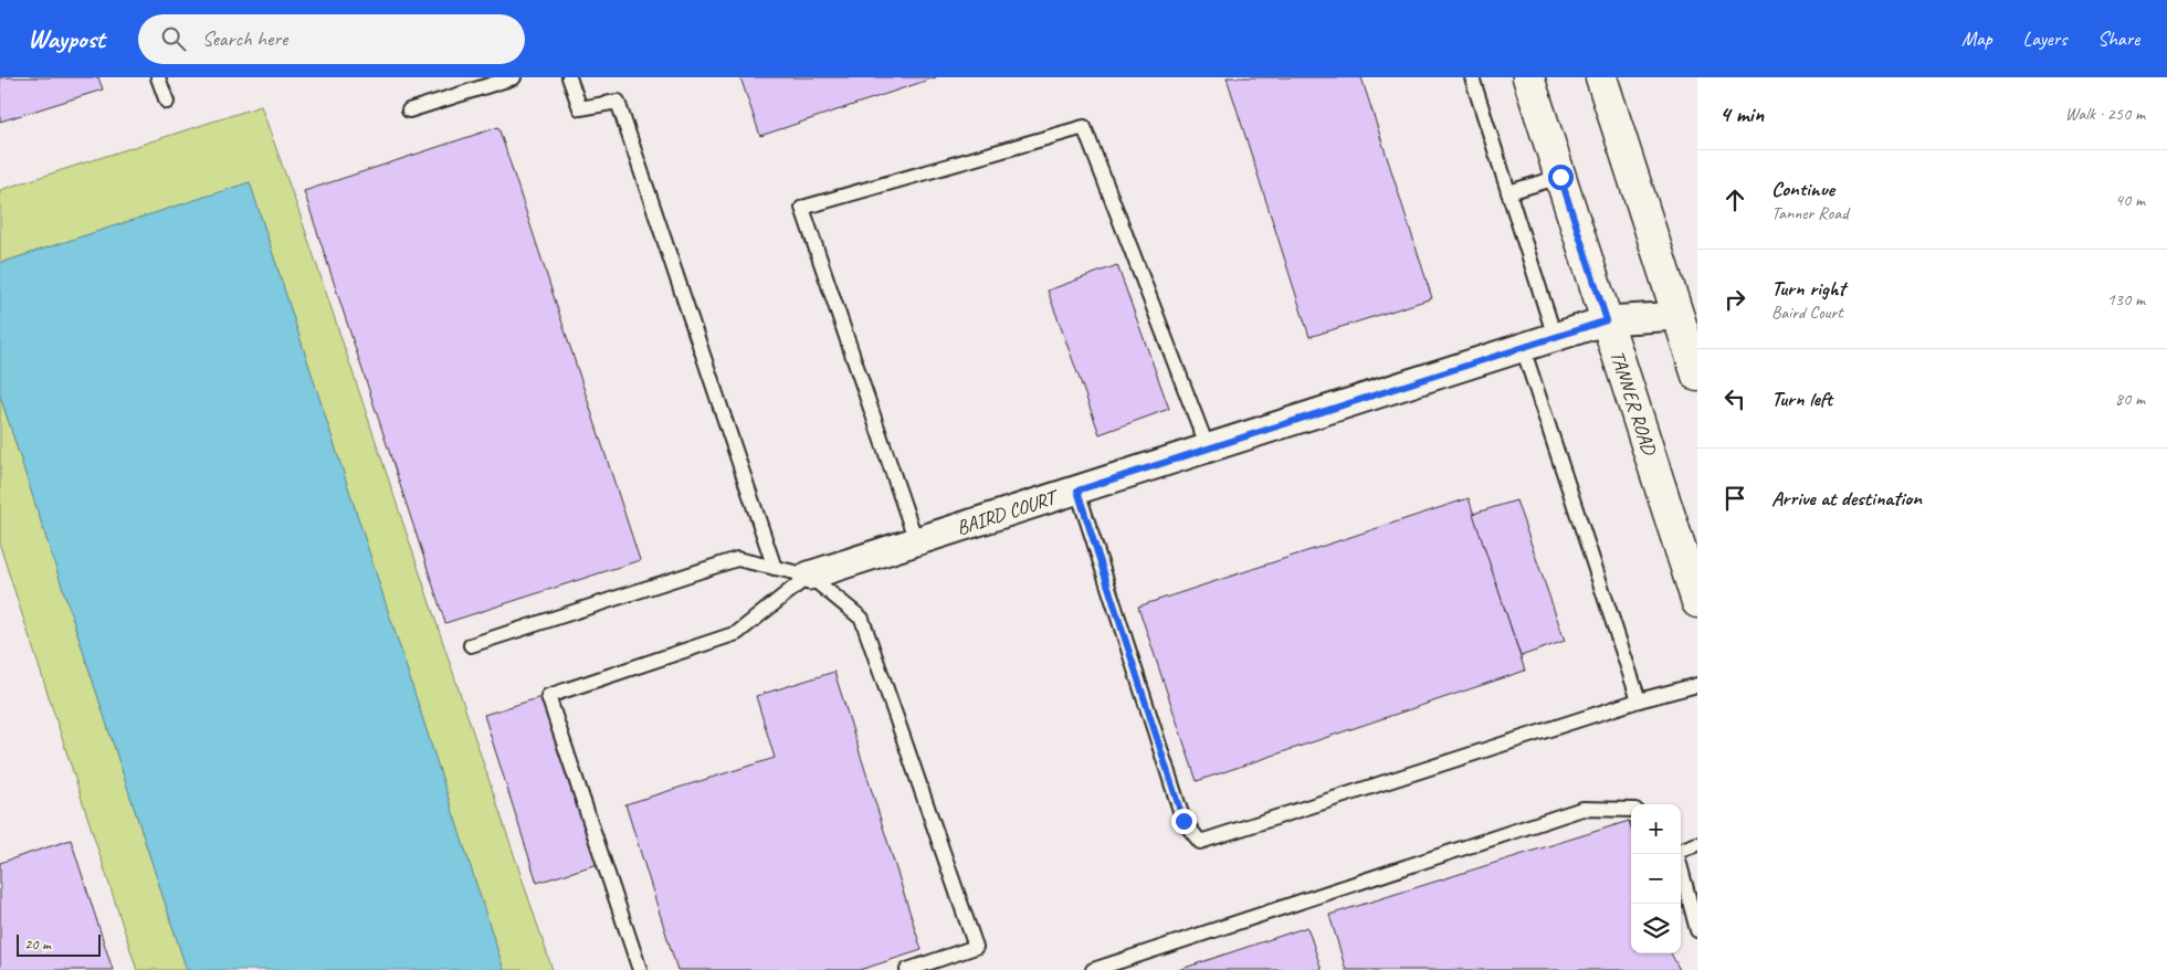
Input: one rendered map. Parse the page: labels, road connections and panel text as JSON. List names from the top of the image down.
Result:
{
  "streets": {
    "main road": ["TANNER ROAD"],
    "street": ["BAIRD COURT"]
  },
  "crossings": [
    ["TANNER ROAD", "BAIRD COURT"]
  ],
  "scale_bar": "20 m",
  "page": {
    "header": "Waypost",
    "search": "Search here",
    "nav": ["Map", "Layers", "Share"],
    "heading": ["4 min", "Walk · 250 m"],
    "list": [
      ["Continue", "Tanner Road", "40 m"],
      ["Turn right", "Baird Court", "130 m"],
      ["Turn left", "80 m"],
      "Arrive at destination"
    ],
    "map_buttons": ["+", "−"],
    "scale": "20 m"
  }
}
